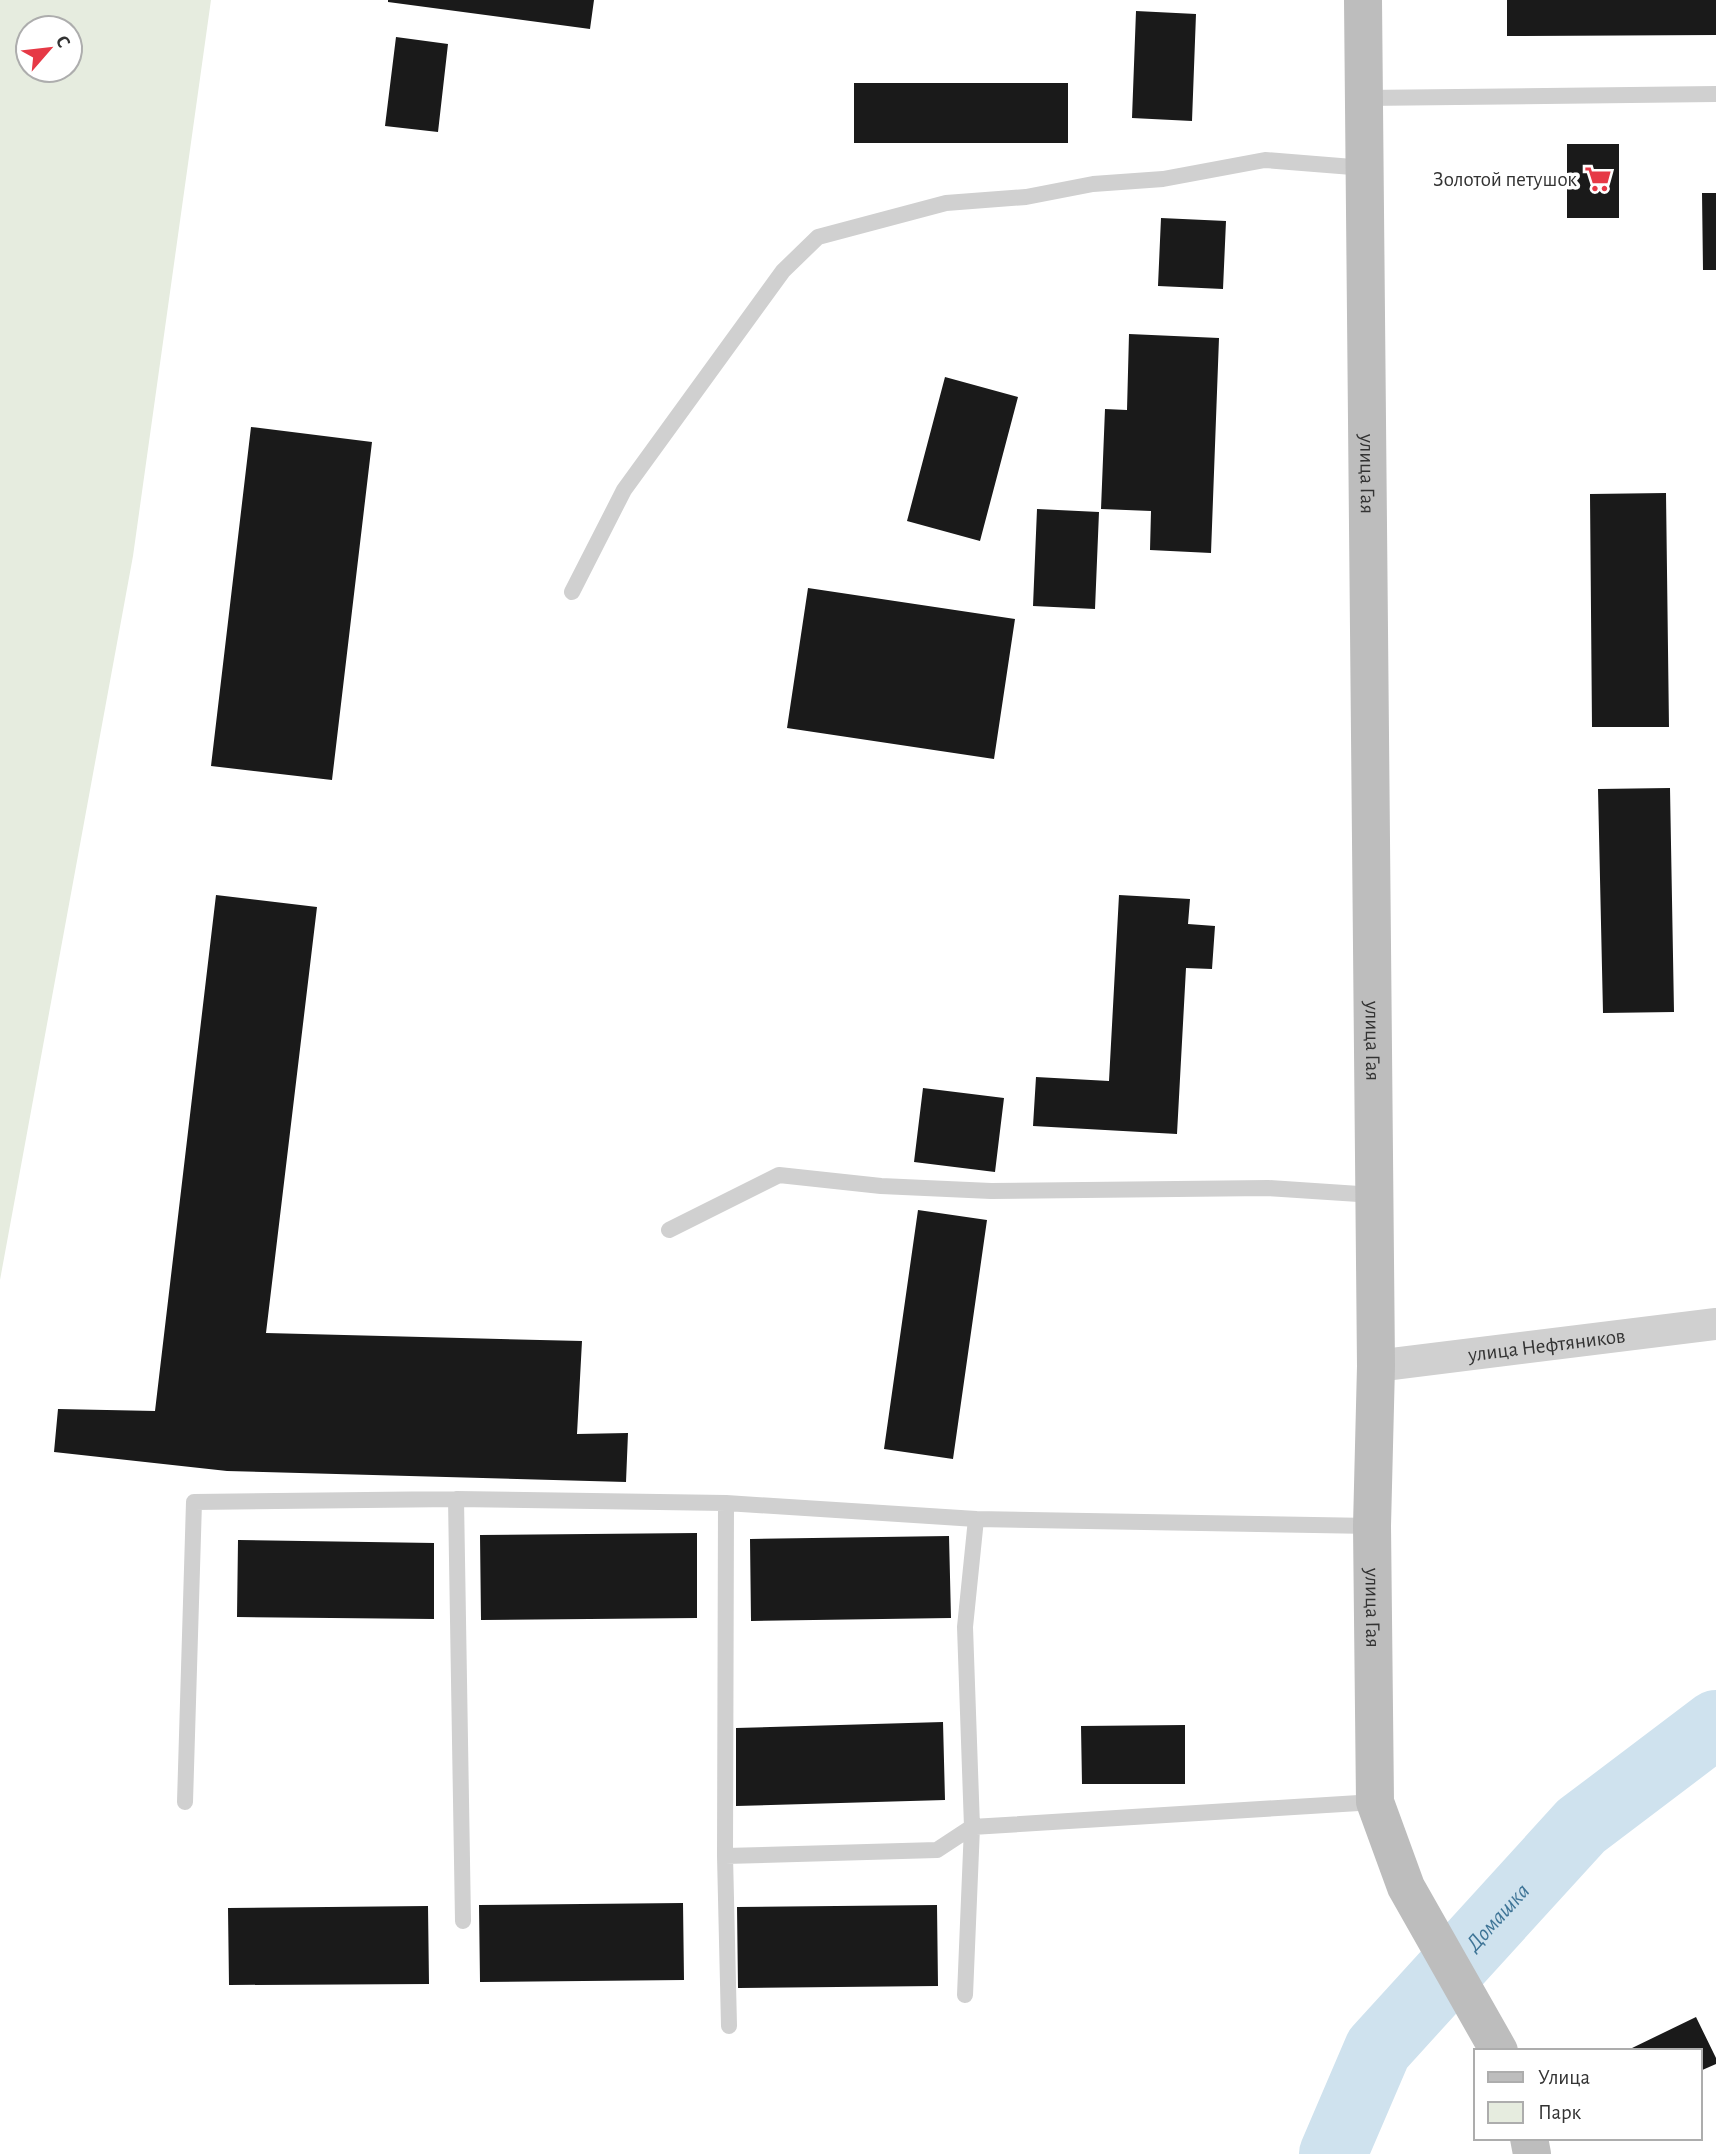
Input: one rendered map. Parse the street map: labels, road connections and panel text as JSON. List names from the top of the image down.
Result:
{
  "streets": {
    "main road": ["улица Гая"],
    "street": ["улица Нефтяников"]
  },
  "crossings": [
    ["улица Гая", "улица Нефтяников"]
  ],
  "water": ["Домашка"],
  "places": {
    "supermarket": ["Золотой петушок"]
  },
  "legend": ["Улица", "Парк"],
  "north": "top right"
}
